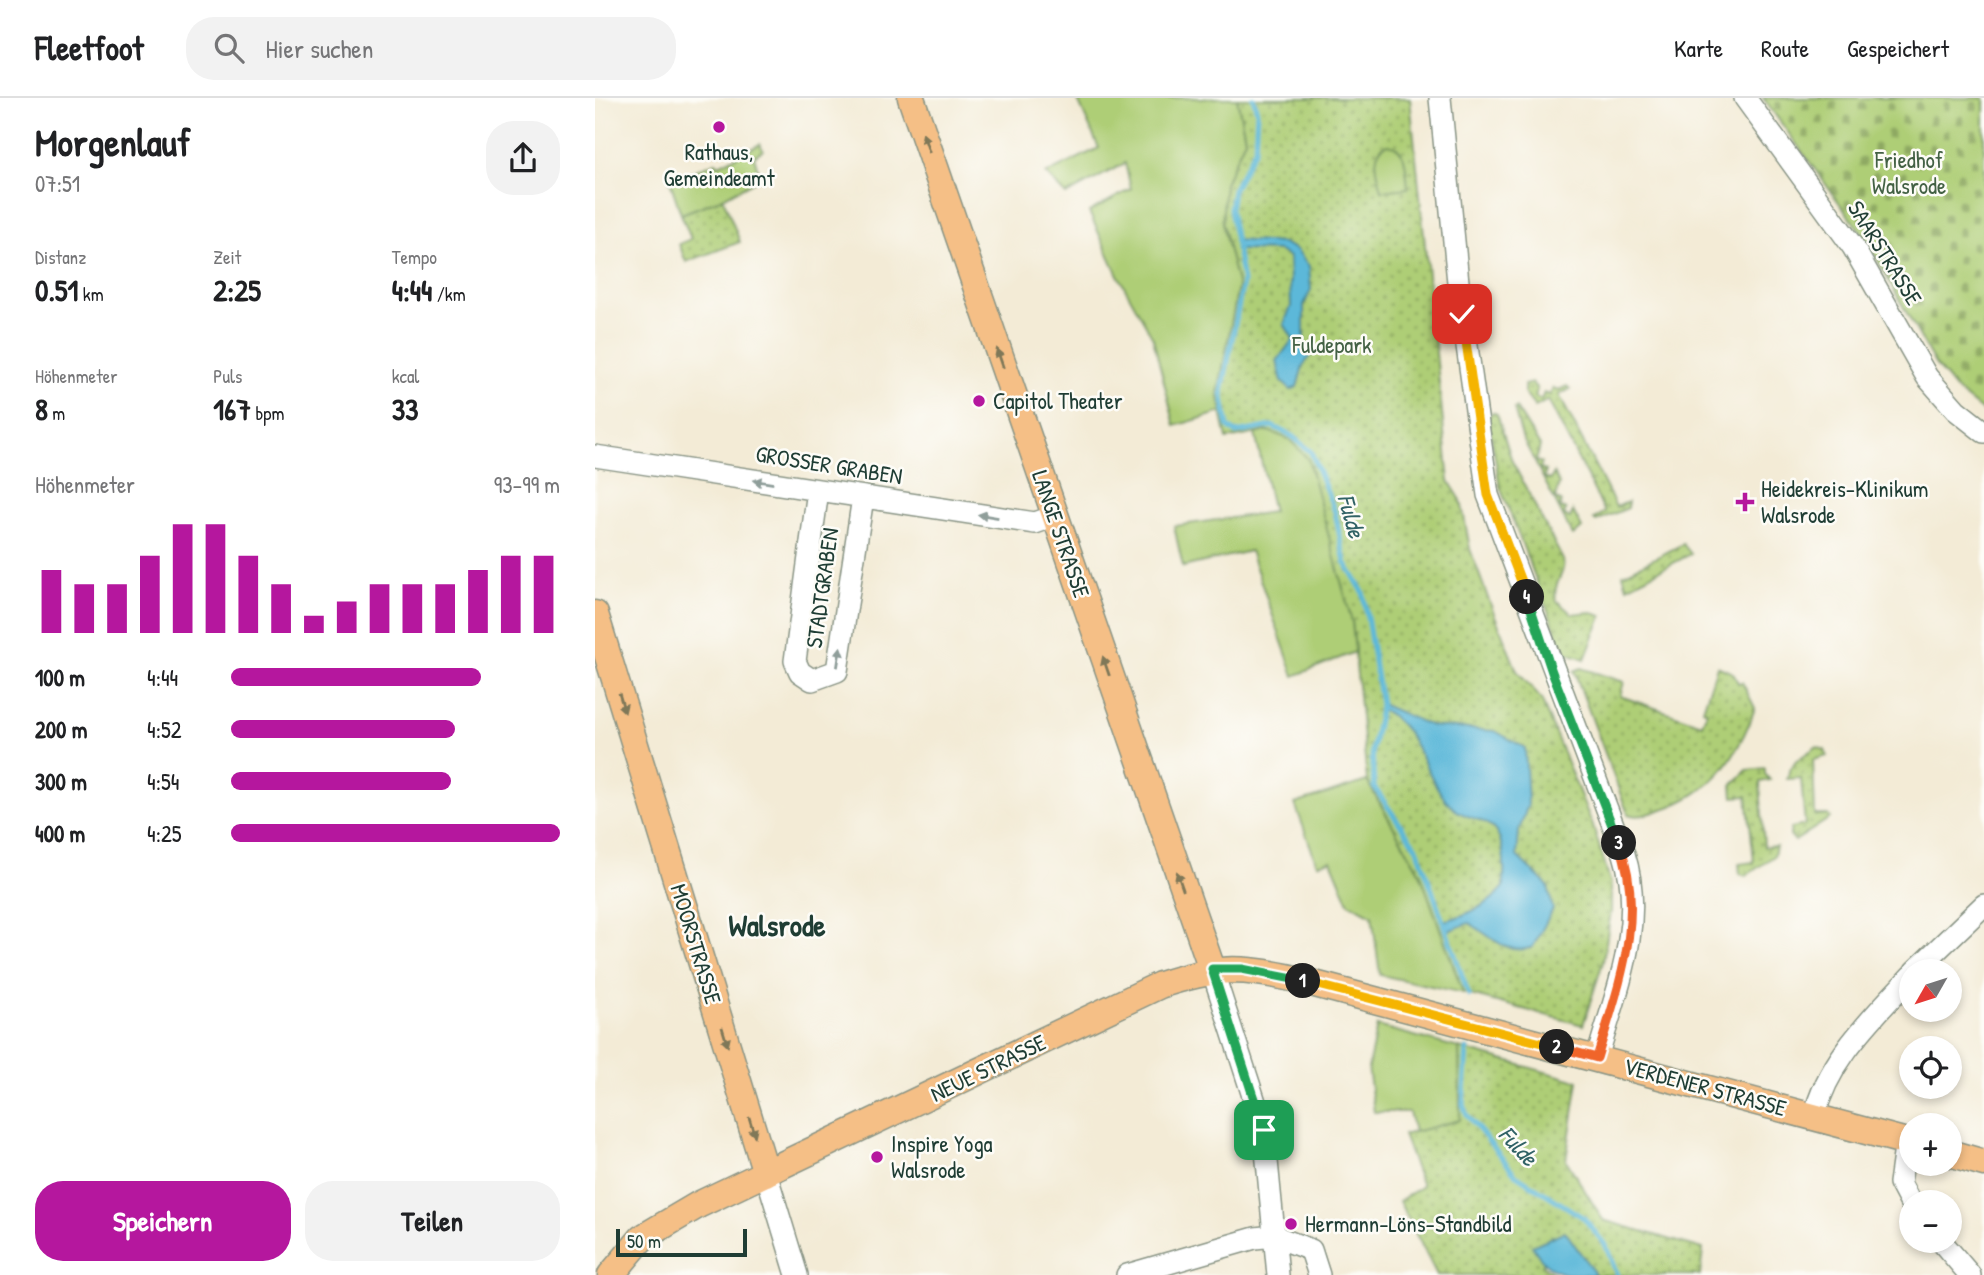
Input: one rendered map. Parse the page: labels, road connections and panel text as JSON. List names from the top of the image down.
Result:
{
  "streets": {
    "main road": [
      "LANGE STRASSE",
      "MOORSTRASSE",
      "NEUE STRASSE",
      "VERDENER STRASSE"
    ],
    "street": ["SAARSTRASSE", "GROSSER GRABEN", "STADTGRABEN"]
  },
  "crossings": [
    ["GROSSER GRABEN", "LANGE STRASSE"],
    ["GROSSER GRABEN", "STADTGRABEN"],
    ["LANGE STRASSE", "NEUE STRASSE"],
    ["LANGE STRASSE", "VERDENER STRASSE"],
    ["MOORSTRASSE", "NEUE STRASSE"],
    ["NEUE STRASSE", "VERDENER STRASSE"]
  ],
  "one_way": ["GROSSER GRABEN", "LANGE STRASSE", "MOORSTRASSE"],
  "districts": ["Walsrode"],
  "water": ["Fulde"],
  "parks": ["Friedhof Walsrode", "Fuldepark"],
  "places": {
    "other": [
      "Rathaus, Gemeindeamt",
      "Capitol Theater",
      "Inspire Yoga Walsrode",
      "Hermann-Löns-Standbild"
    ],
    "health": ["Heidekreis-Klinikum Walsrode"]
  },
  "scale_bar": "50 m",
  "north": "bottom left",
  "page": {
    "header": "Fleetfoot",
    "search": "Hier suchen",
    "nav": ["Karte", "Route", "Gespeichert"],
    "heading": ["Morgenlauf", "07:51"],
    "stats": [
      ["Distanz", "0.51 km"],
      ["Zeit", "2:25"],
      ["Tempo", "4:44 /km"],
      ["Höhenmeter", "8 m"],
      ["Puls", "167 bpm"],
      ["kcal", "33"]
    ],
    "chart": ["Höhenmeter", "93–99 m"],
    "pins": [
      "4",
      "3",
      "1",
      "2"
    ],
    "list": [
      {
        "name": "100 m",
        "note": "4:44"
      },
      {
        "name": "200 m",
        "note": "4:52"
      },
      {
        "name": "300 m",
        "note": "4:54"
      },
      {
        "name": "400 m",
        "note": "4:25"
      }
    ],
    "map_buttons": ["+", "−"],
    "buttons": ["Speichern", "Teilen"],
    "scale": "50 m"
  }
}
